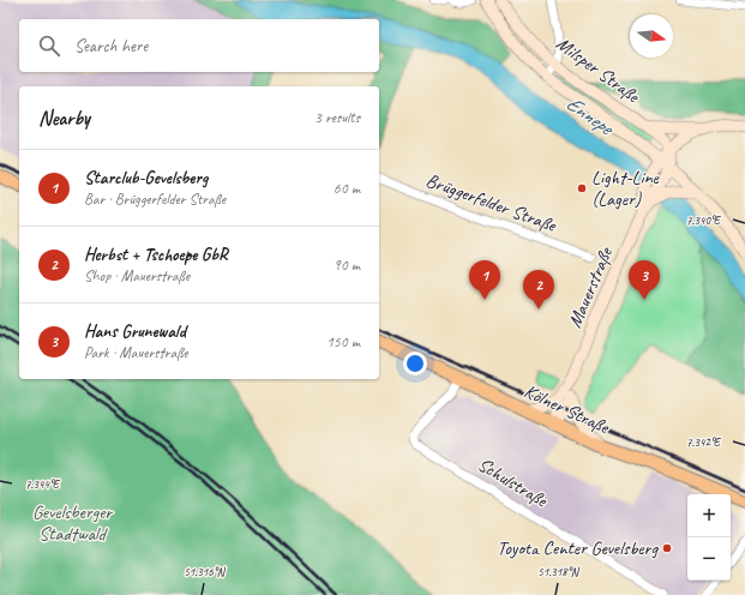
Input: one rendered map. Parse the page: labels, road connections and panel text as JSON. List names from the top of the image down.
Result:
{
  "streets": {
    "main road": ["Milsper Straße", "Mauerstraße", "Kölner Straße"],
    "street": ["Brüggerfelder Straße", "Schulstraße"]
  },
  "crossings": [
    ["Milsper Straße", "Mauerstraße"],
    ["Mauerstraße", "Kölner Straße"],
    ["Kölner Straße", "Schulstraße"]
  ],
  "water": ["Ennepe"],
  "parks": ["Gevelsberger Stadtwald"],
  "places": ["Light-Line (Lager)", "Toyota Center Gevelsberg"],
  "north": "right",
  "page": {
    "search": "Search here",
    "heading": ["Nearby", "3 results"],
    "list": [
      {
        "mark": "1",
        "name": "Starclub-Gevelsberg",
        "note": "Bar · Brüggerfelder Straße",
        "value": "60 m"
      },
      {
        "mark": "2",
        "name": "Herbst + Tschoepe GbR",
        "note": "Shop · Mauerstraße",
        "value": "90 m"
      },
      {
        "mark": "3",
        "name": "Hans Grunewald",
        "note": "Park · Mauerstraße",
        "value": "150 m"
      }
    ],
    "pins": ["1", "3", "2"],
    "map_buttons": ["+", "−"]
  },
  "coordinates": [
    "7.340°E",
    "7.342°E",
    "7.344°E",
    "51.316°N",
    "51.318°N"
  ]
}
